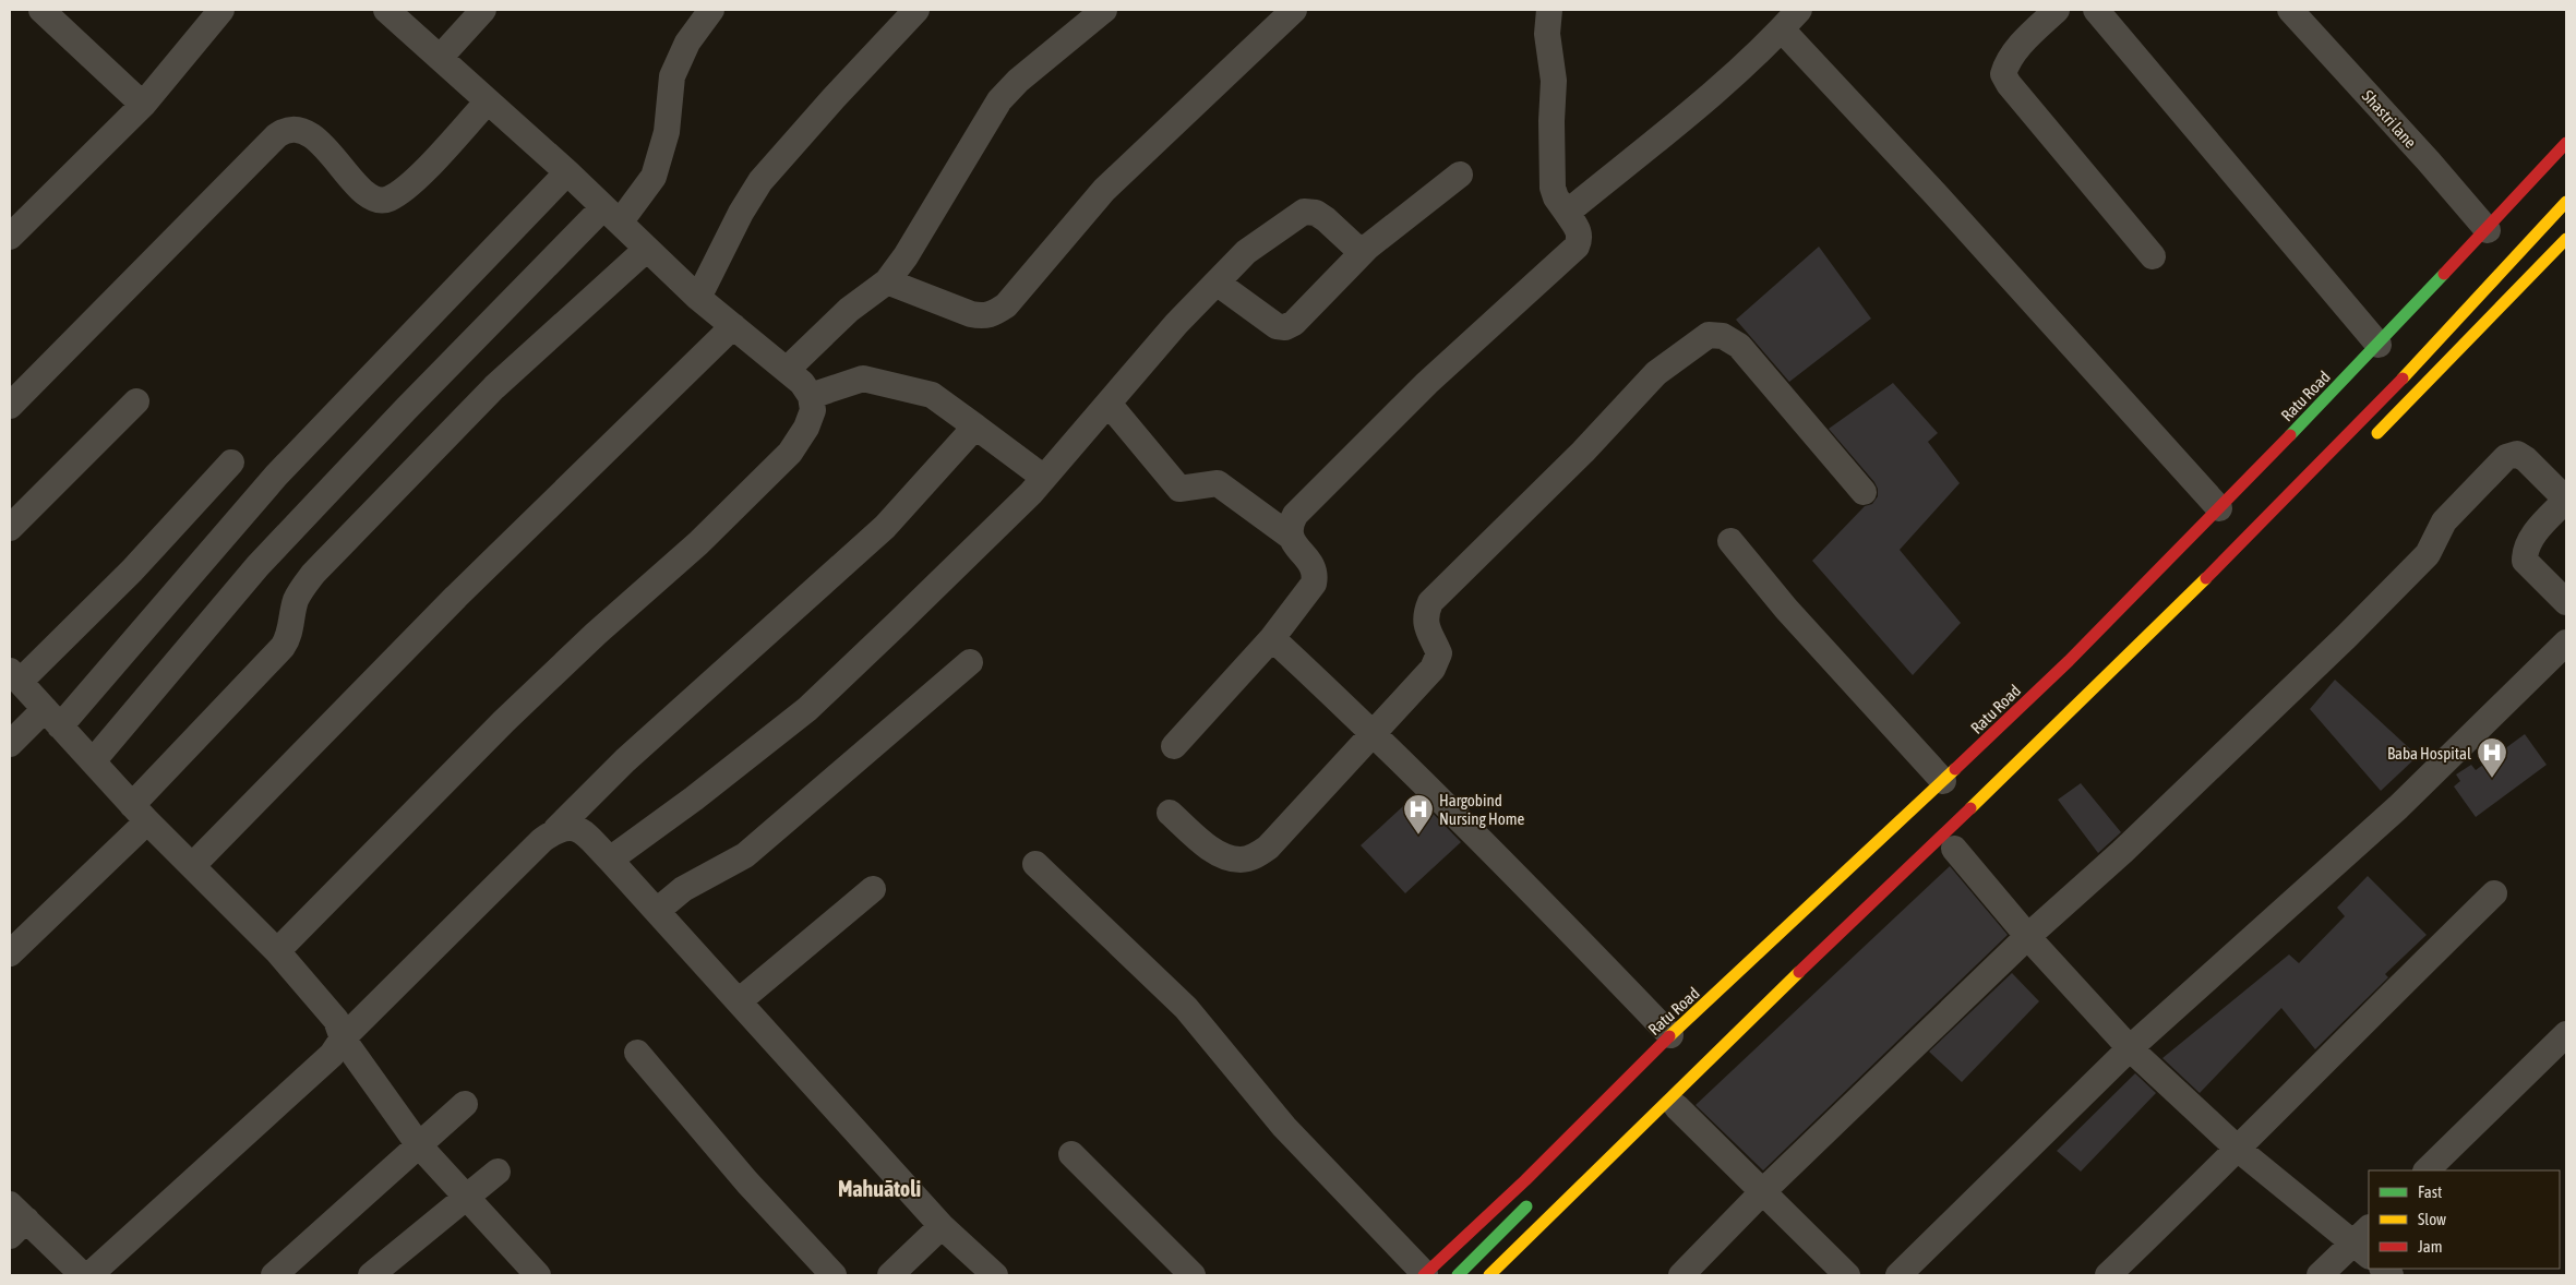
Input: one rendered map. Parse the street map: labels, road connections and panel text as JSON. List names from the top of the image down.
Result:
{
  "streets": {
    "main road": ["Ratu Road"],
    "street": ["Shastri lane"]
  },
  "crossings": [
    ["Shastri lane", "Ratu Road"]
  ],
  "districts": ["Mahuātoli"],
  "places": {
    "hospital": ["Baba Hospital", "Hargobind Nursing Home"]
  },
  "legend": ["Fast", "Slow", "Jam"]
}
